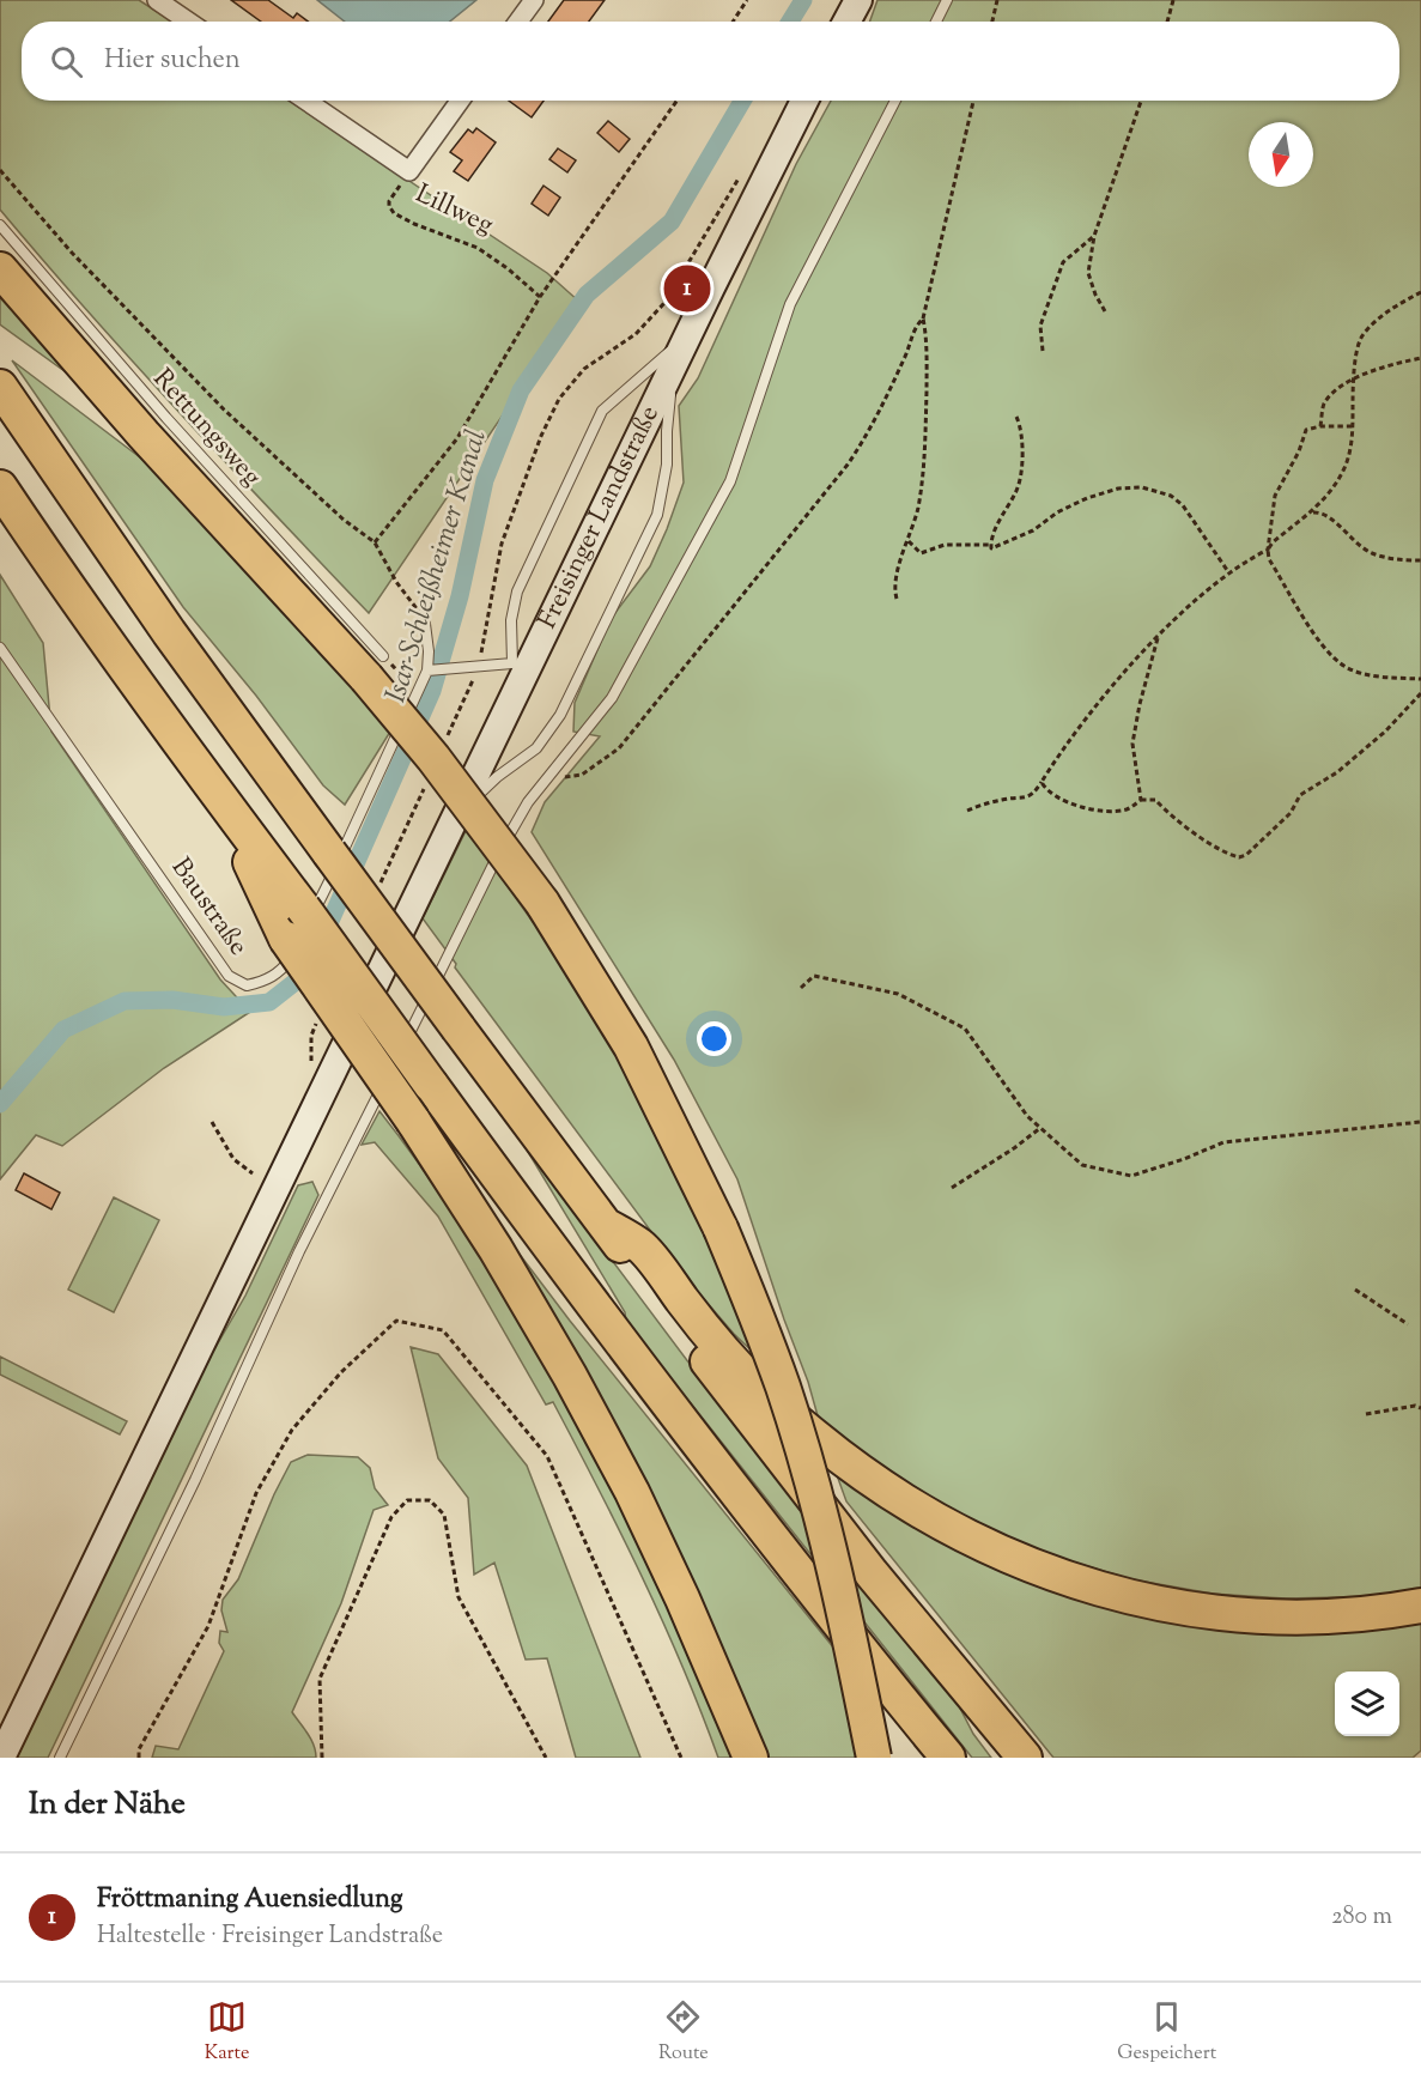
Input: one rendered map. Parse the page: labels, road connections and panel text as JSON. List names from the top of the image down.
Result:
{
  "streets": {
    "main road": ["Freisinger Landstraße"],
    "street": ["Lillweg"],
    "lane": ["Rettungsweg", "Baustraße"]
  },
  "water": ["Isar-Schleißheimer Kanal"],
  "north": "bottom",
  "page": {
    "search": "Hier suchen",
    "pins": "1",
    "heading": "In der Nähe",
    "list": [
      {
        "mark": "1",
        "name": "Fröttmaning Auensiedlung",
        "note": "Haltestelle · Freisinger Landstraße",
        "value": "280 m"
      }
    ],
    "nav": ["Karte", "Route", "Gespeichert"]
  }
}
